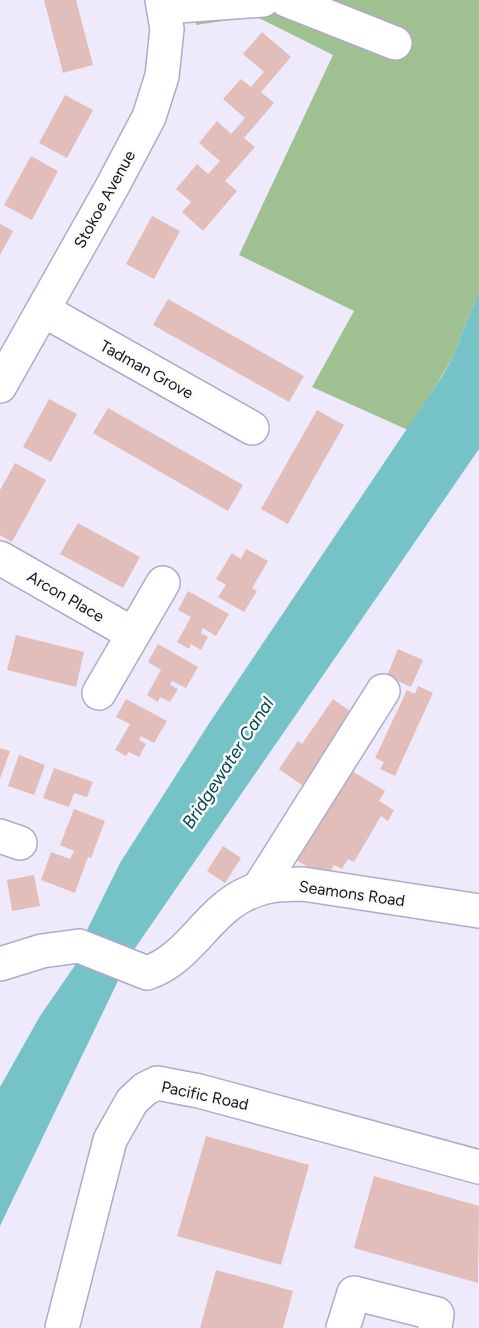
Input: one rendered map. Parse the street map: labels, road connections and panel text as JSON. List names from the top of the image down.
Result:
{
  "streets": {
    "street": [
      "Stokoe Avenue",
      "Tadman Grove",
      "Arcon Place",
      "Seamons Road",
      "Pacific Road"
    ]
  },
  "crossings": [
    ["Stokoe Avenue", "Tadman Grove"]
  ],
  "water": ["Bridgewater Canal"]
}
